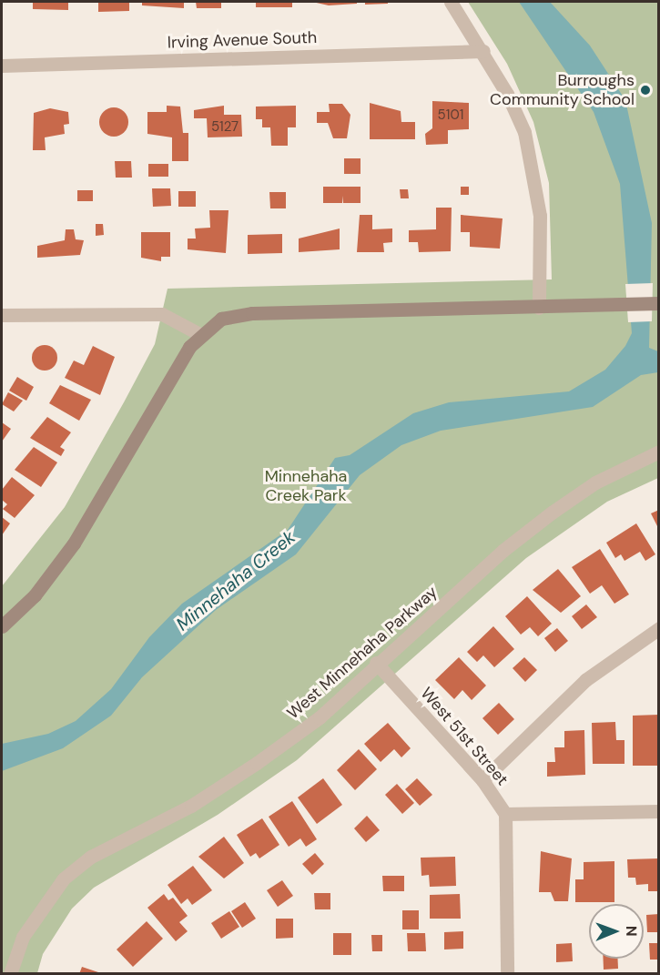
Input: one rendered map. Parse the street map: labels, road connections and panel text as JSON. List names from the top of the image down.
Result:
{
  "streets": {
    "street": ["Irving Avenue South", "West Minnehaha Parkway", "West 51st Street"]
  },
  "crossings": [
    ["West Minnehaha Parkway", "West 51st Street"]
  ],
  "water": ["Minnehaha Creek"],
  "parks": ["Minnehaha Creek Park"],
  "places": ["Burroughs Community School"],
  "house_numbers": ["5101", "5127"],
  "north": "right"
}
